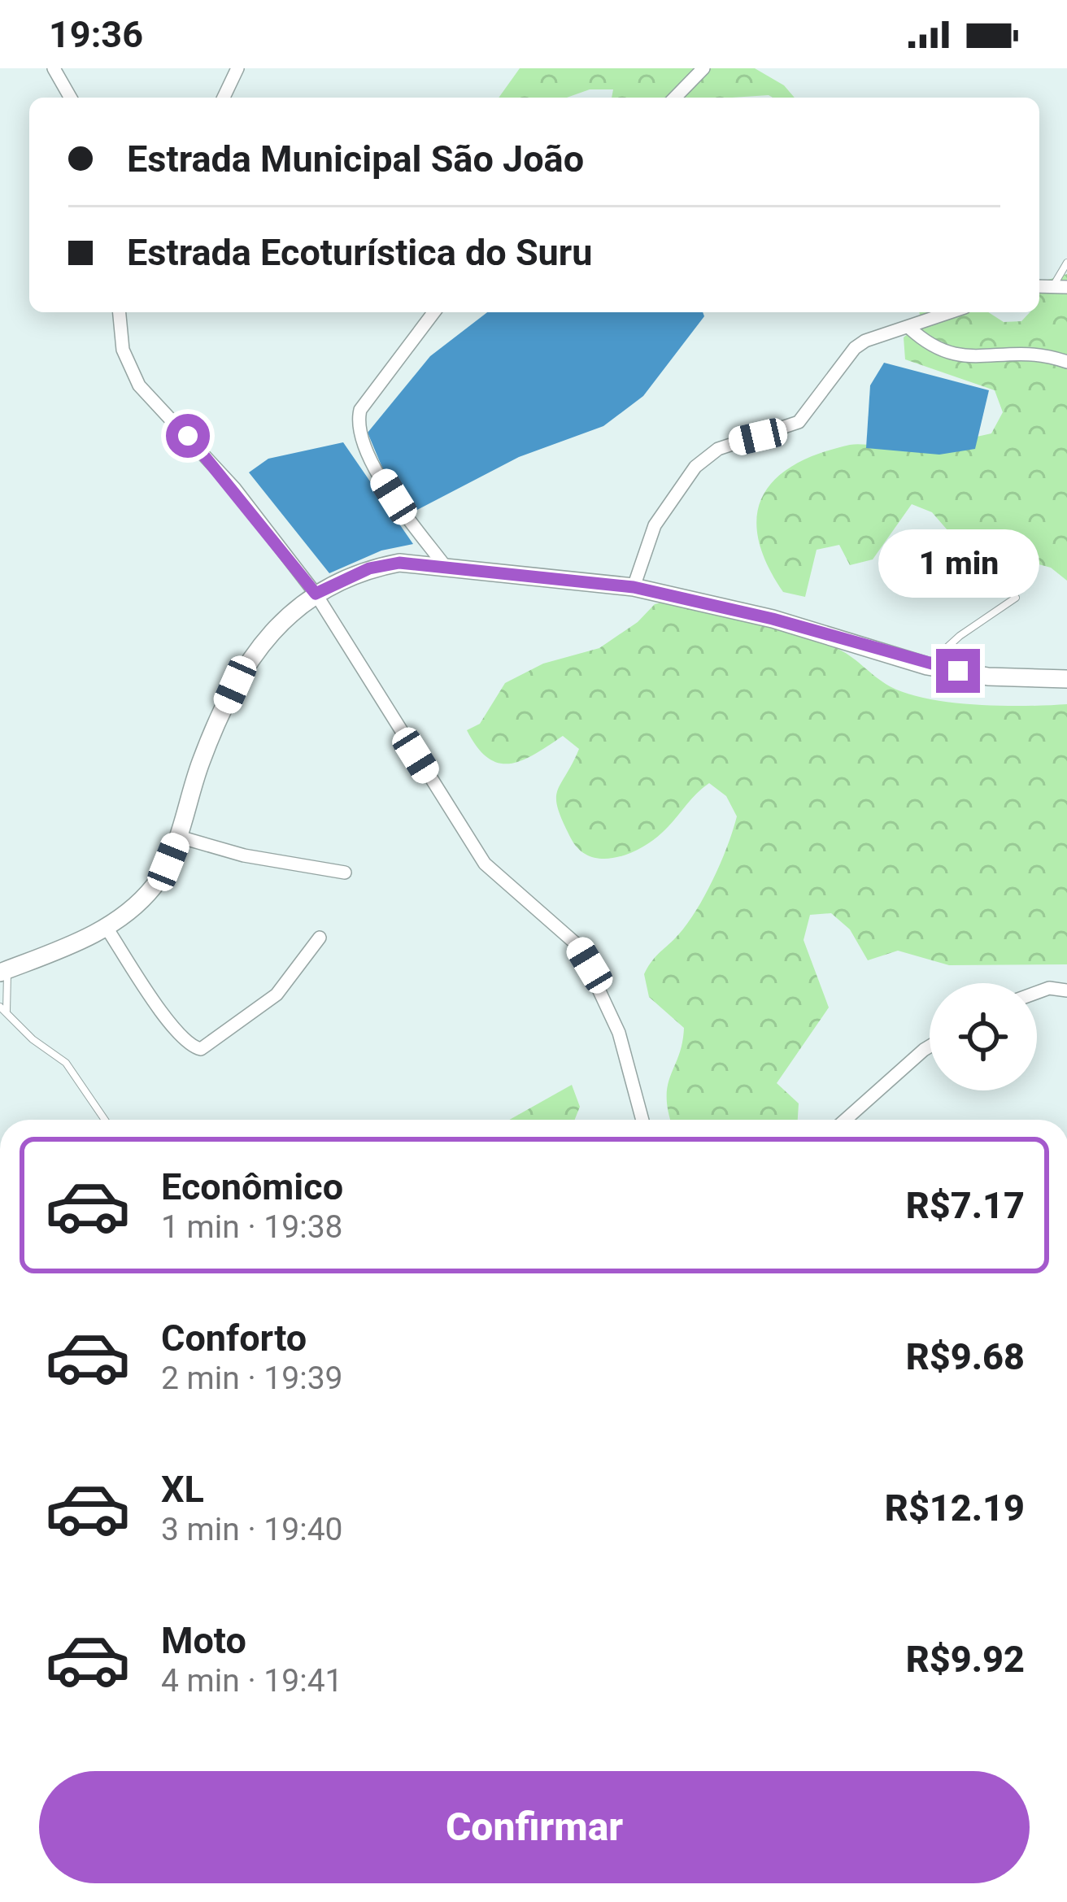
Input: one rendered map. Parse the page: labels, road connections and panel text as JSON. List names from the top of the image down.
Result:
{
  "page": {
    "status": "19:36",
    "banner": ["Estrada Municipal São João", "Estrada Ecoturística do Suru"],
    "bubble": "1 min",
    "list": [
      {
        "name": "Econômico",
        "note": "1 min · 19:38",
        "value": "R$7.17"
      },
      {
        "name": "Conforto",
        "note": "2 min · 19:39",
        "value": "R$9.68"
      },
      {
        "name": "XL",
        "note": "3 min · 19:40",
        "value": "R$12.19"
      },
      {
        "name": "Moto",
        "note": "4 min · 19:41",
        "value": "R$9.92"
      }
    ],
    "buttons": "Confirmar"
  }
}
